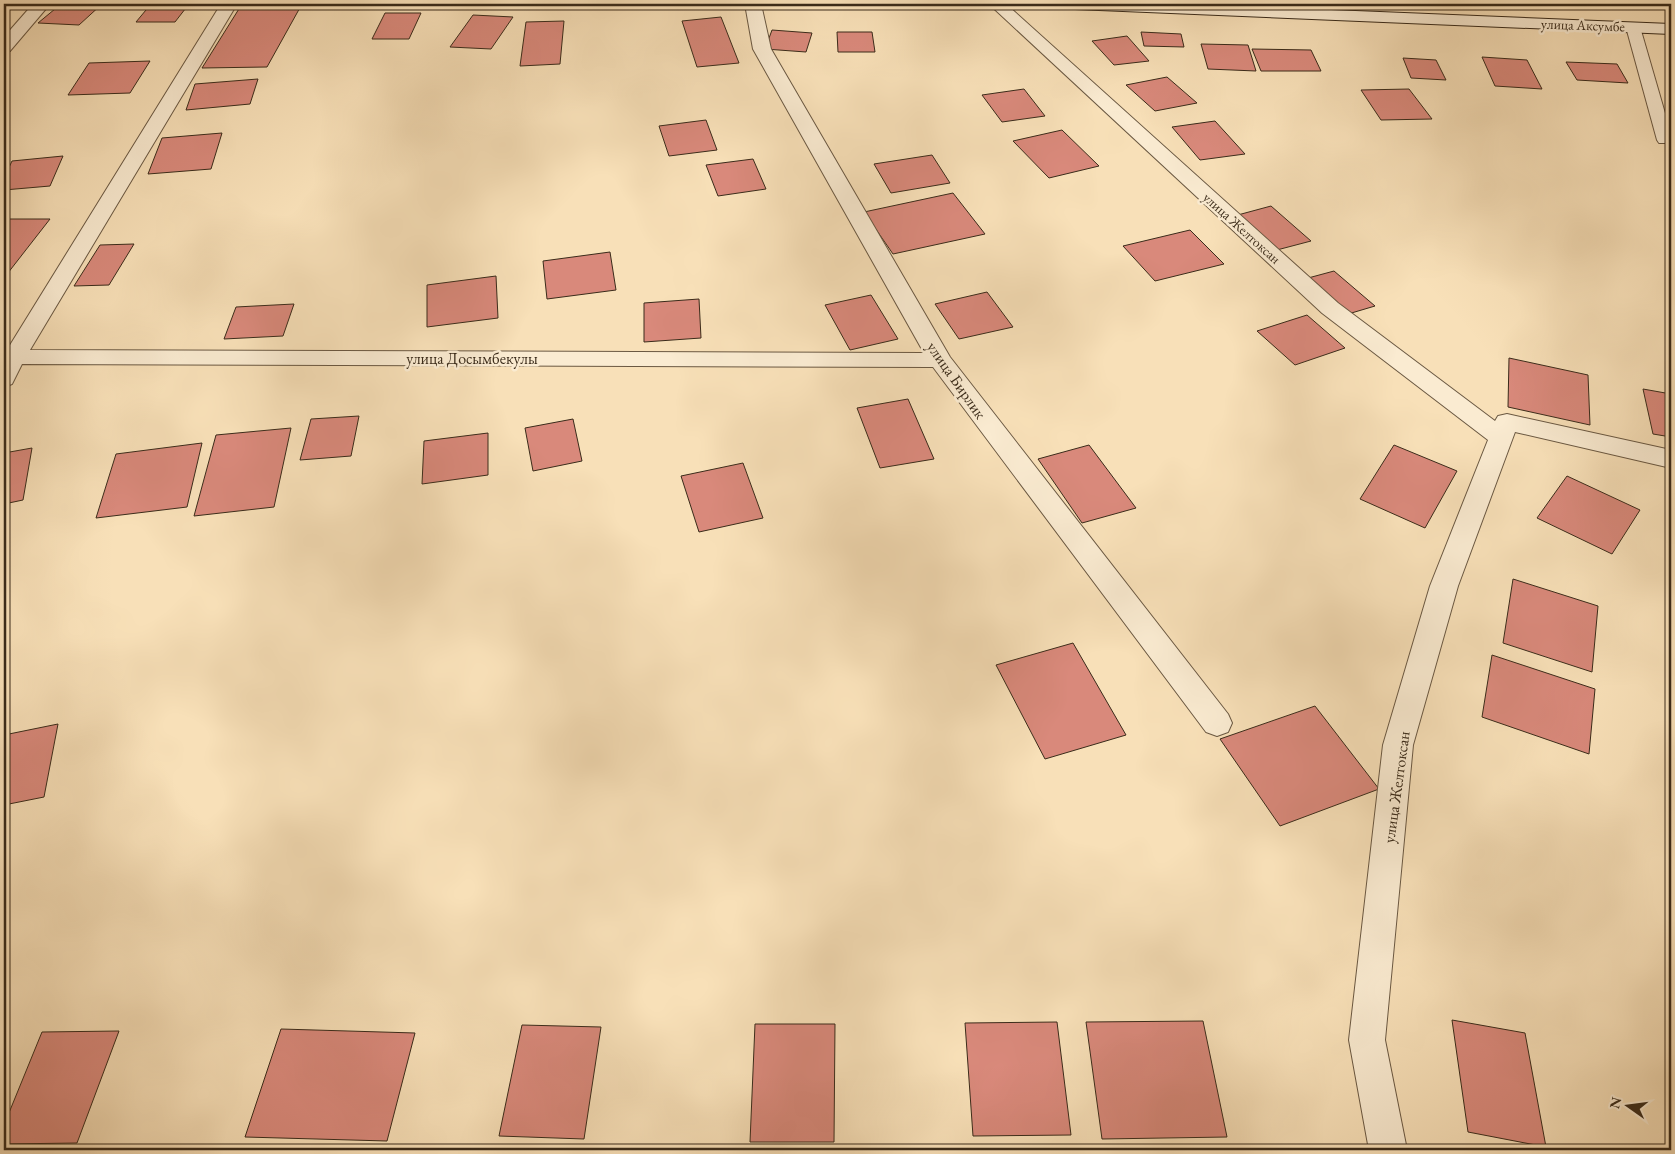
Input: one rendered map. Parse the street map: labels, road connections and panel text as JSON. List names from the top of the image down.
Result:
{
  "streets": {
    "street": [
      "улица Аксумбе",
      "улица Желтоксан",
      "улица Досымбекулы",
      "улица Бирлик"
    ]
  },
  "crossings": [
    ["улица Досымбекулы", "улица Бирлик"]
  ],
  "north": "left"
}
